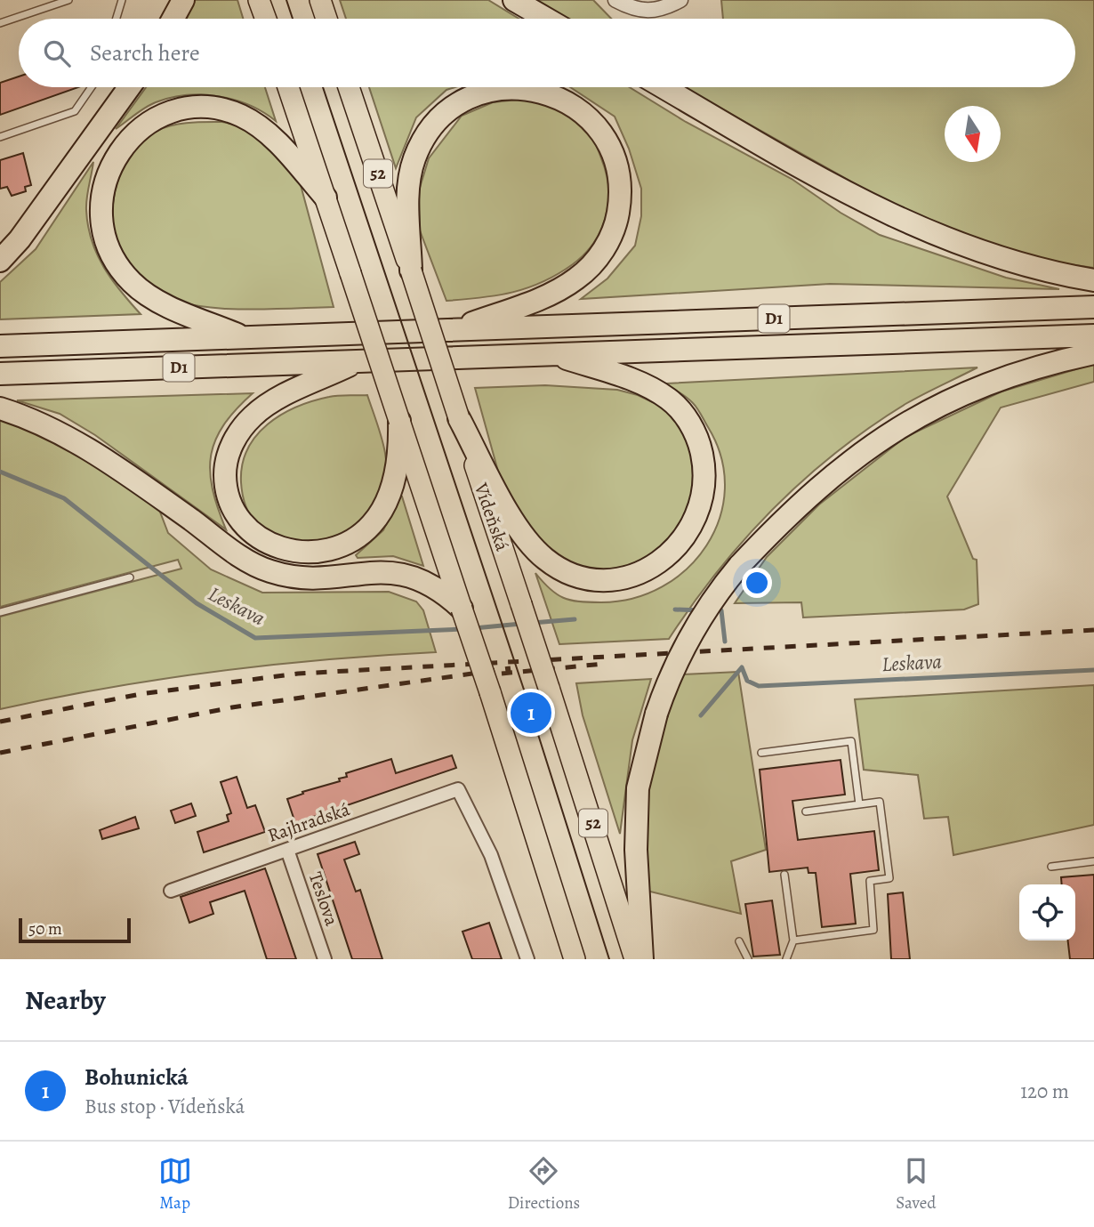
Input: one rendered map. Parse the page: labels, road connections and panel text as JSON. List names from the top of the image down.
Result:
{
  "streets": {
    "highway": ["52", "D1", "Vídeňská"],
    "street": ["Rajhradská", "Teslova"]
  },
  "crossings": [
    ["Rajhradská", "Teslova"]
  ],
  "water": ["Leskava"],
  "scale_bar": "50 m",
  "north": "bottom",
  "page": {
    "search": "Search here",
    "pins": "1",
    "scale": "50 m",
    "heading": "Nearby",
    "list": [
      {
        "mark": "1",
        "name": "Bohunická",
        "note": "Bus stop · Vídeňská",
        "value": "120 m"
      }
    ],
    "nav": ["Map", "Directions", "Saved"]
  }
}
